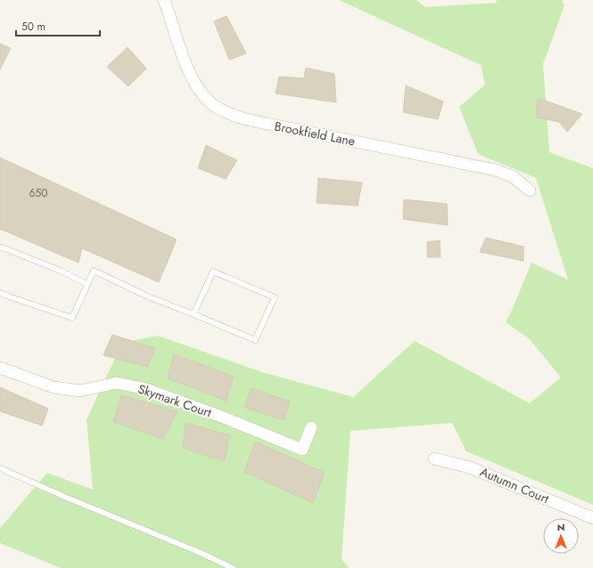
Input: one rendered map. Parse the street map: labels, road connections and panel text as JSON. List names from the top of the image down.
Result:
{
  "streets": {
    "street": ["Brookfield Lane", "Skymark Court", "Autumn Court"]
  },
  "house_numbers": ["650"],
  "scale_bar": "50 m",
  "north": "top"
}
